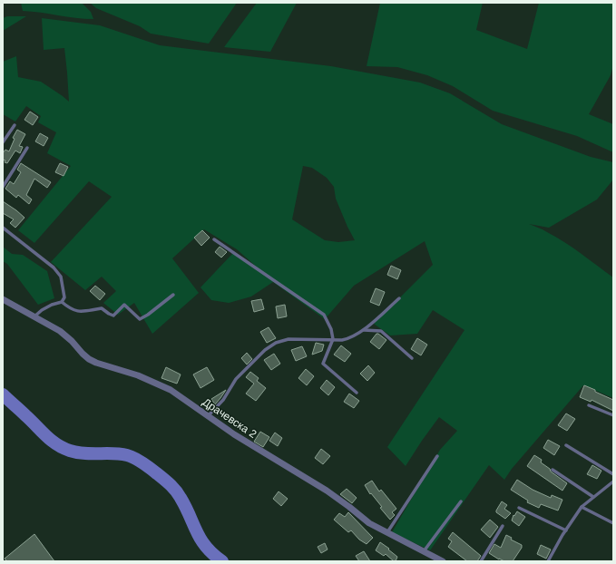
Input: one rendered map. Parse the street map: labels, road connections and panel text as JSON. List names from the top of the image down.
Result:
{
  "streets": {
    "street": ["Драчевска 2"]
  }
}
